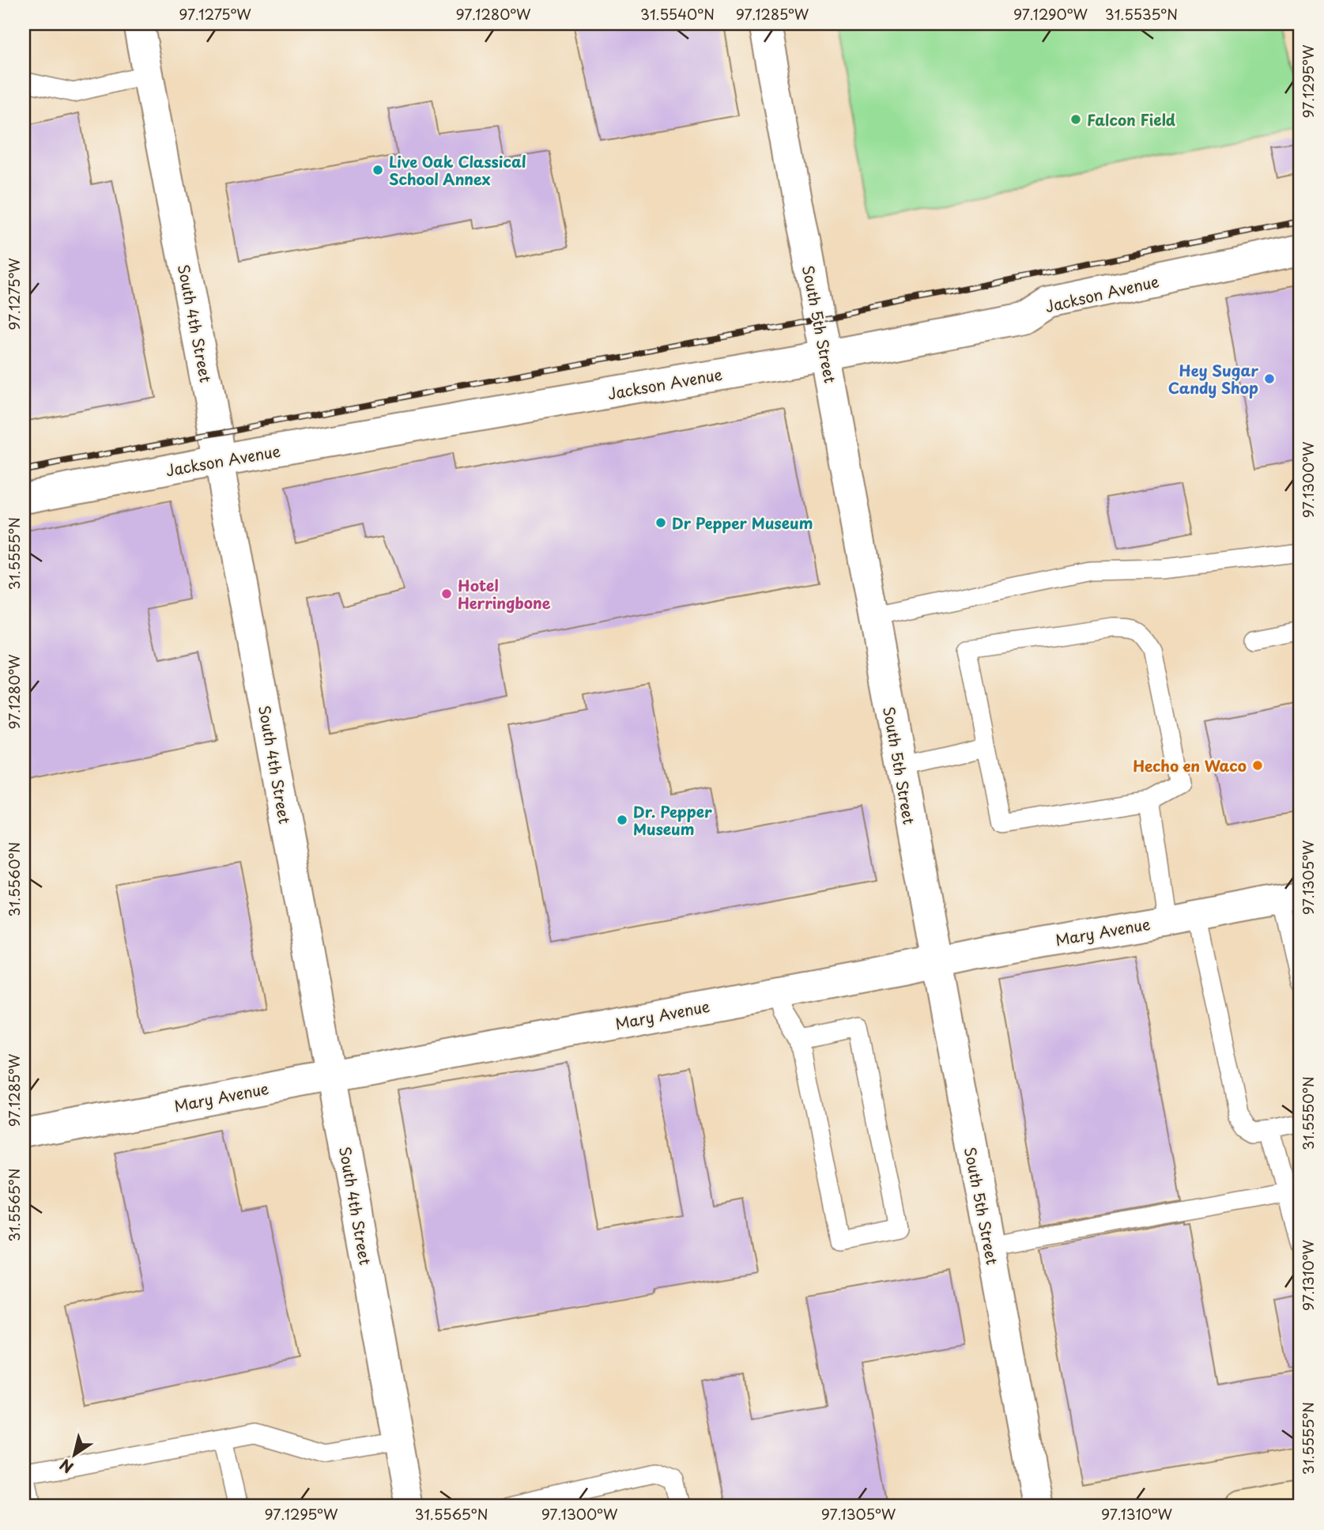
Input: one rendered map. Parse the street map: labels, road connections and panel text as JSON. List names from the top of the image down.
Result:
{
  "streets": {
    "street": [
      "Jackson Avenue",
      "South 4th Street",
      "South 5th Street",
      "Mary Avenue"
    ]
  },
  "crossings": [
    ["Jackson Avenue", "South 4th Street"],
    ["Jackson Avenue", "South 5th Street"],
    ["South 4th Street", "Mary Avenue"],
    ["South 5th Street", "Mary Avenue"]
  ],
  "places": [
    "Falcon Field",
    "Live Oak Classical School Annex",
    "Hey Sugar Candy Shop",
    "Dr Pepper Museum",
    "Hotel Herringbone",
    "Hecho en Waco",
    "Dr. Pepper Museum"
  ],
  "north": "bottom left",
  "coordinates": [
    "97.1275°W",
    "97.1280°W",
    "31.5540°N",
    "97.1285°W",
    "97.1290°W",
    "31.5535°N",
    "97.1295°W",
    "97.1300°W",
    "31.5555°N",
    "97.1305°W",
    "31.5560°N",
    "31.5550°N",
    "31.5565°N",
    "97.1310°W"
  ]
}
